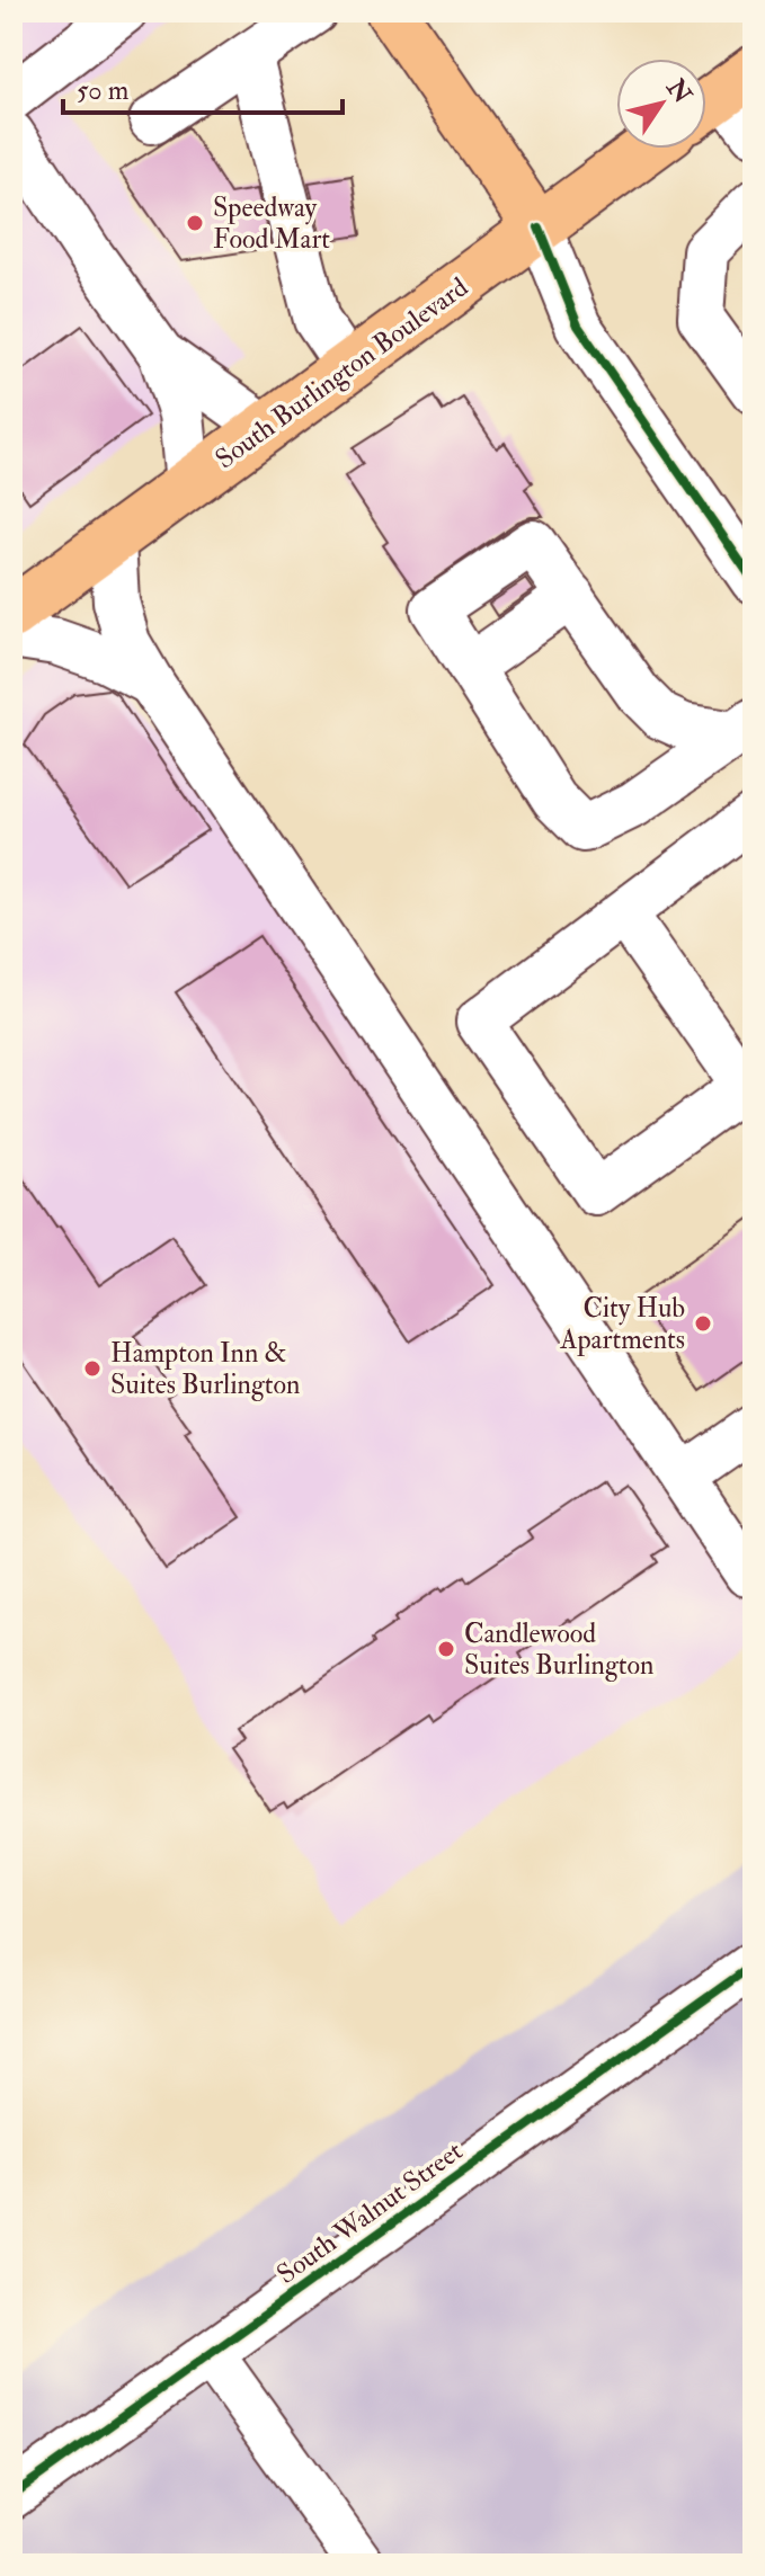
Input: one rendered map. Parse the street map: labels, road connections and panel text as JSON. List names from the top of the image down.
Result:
{
  "streets": {
    "main road": ["South Burlington Boulevard"],
    "street": ["South Walnut Street"]
  },
  "places": [
    "Speedway Food Mart",
    "City Hub Apartments",
    "Hampton Inn & Suites Burlington",
    "Candlewood Suites Burlington"
  ],
  "scale_bar": "50 m",
  "north": "top right"
}
